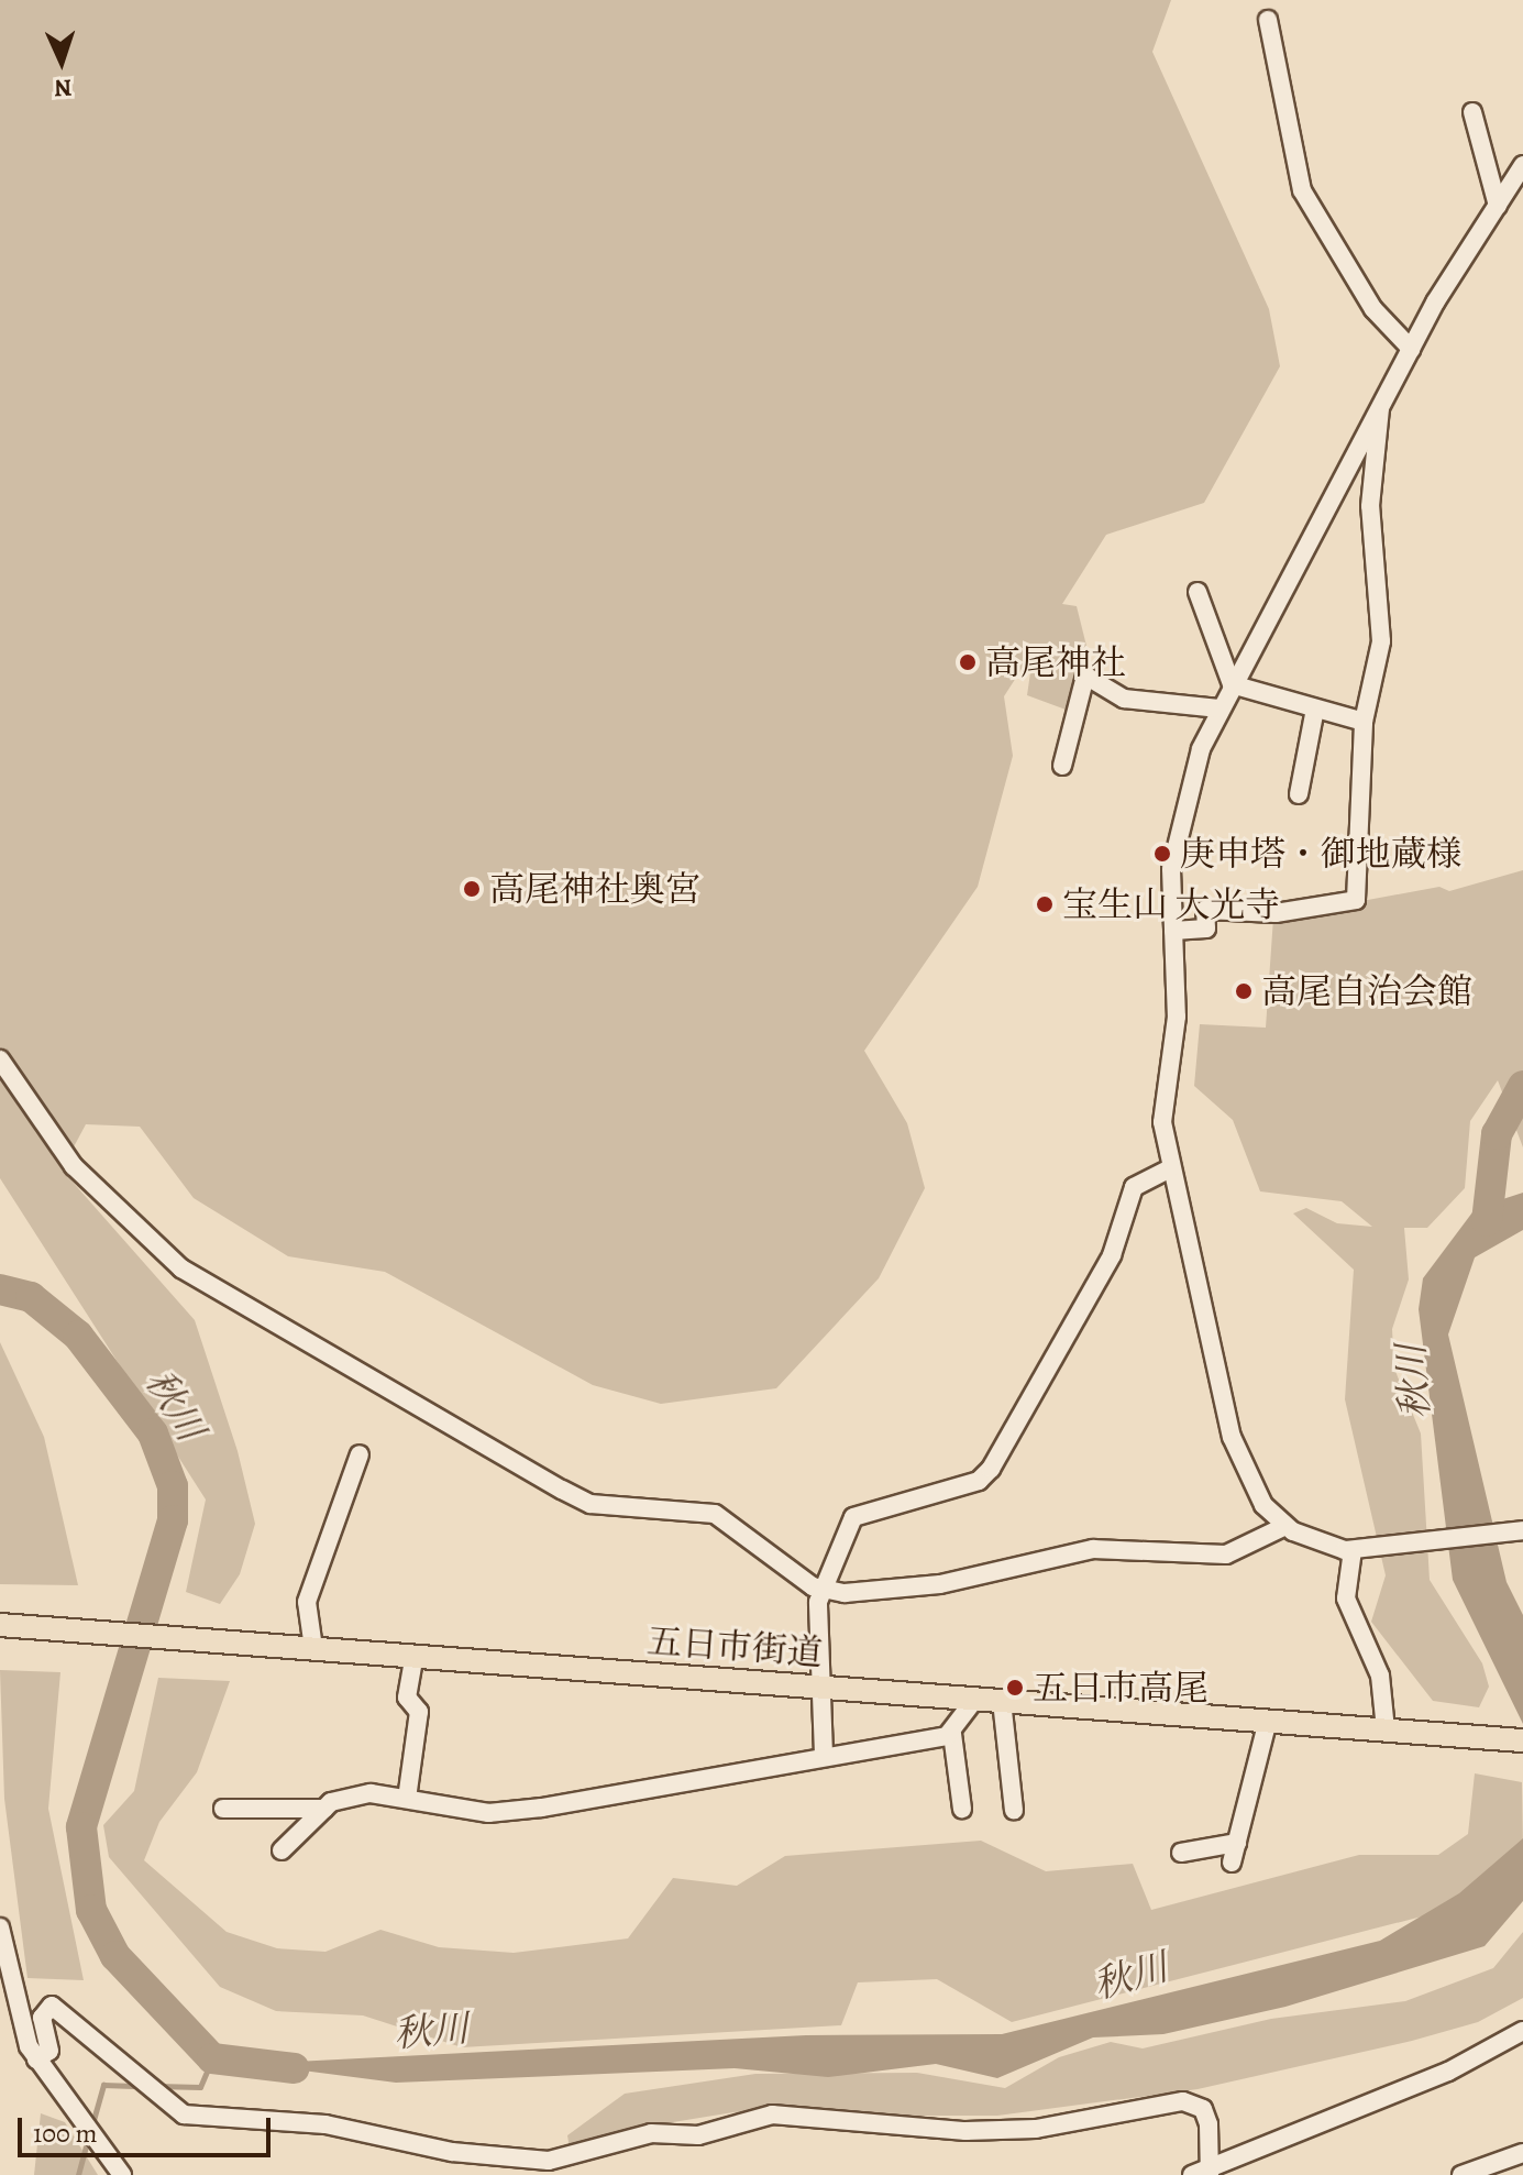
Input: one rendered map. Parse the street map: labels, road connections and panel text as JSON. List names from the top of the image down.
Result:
{
  "streets": {
    "main road": ["五日市街道"]
  },
  "water": ["秋川"],
  "places": [
    "高尾神社",
    "庚申塔・御地蔵様",
    "高尾神社奥宮",
    "宝生山 大光寺",
    "高尾自治会館",
    "五日市高尾"
  ],
  "scale_bar": "100 m",
  "north": "bottom"
}
